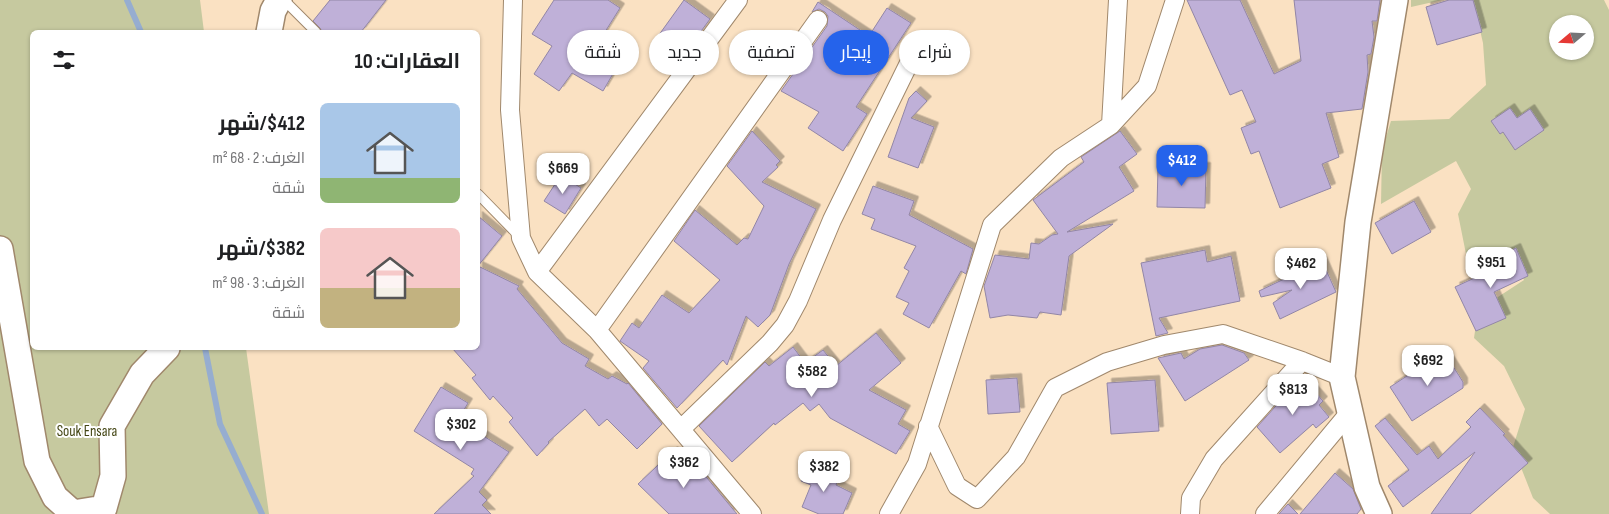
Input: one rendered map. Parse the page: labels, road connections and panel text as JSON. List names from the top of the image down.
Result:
{
  "parks": ["Souk Ensara"],
  "north": "left",
  "page": {
    "chip": [
      "شراء",
      "إيجار",
      "تصفية",
      "جديد",
      "شقة"
    ],
    "heading": "العقارات: 10",
    "list": [
      {
        "name": "$412/شهر",
        "note": "الغرف: 2 · 68 m² · شقة"
      },
      {
        "name": "$382/شهر",
        "note": "الغرف: 3 · 98 m² · شقة"
      }
    ],
    "price": [
      "$412",
      "$669",
      "$951",
      "$462",
      "$692",
      "$582",
      "$813",
      "$302",
      "$362",
      "$382"
    ]
  }
}
